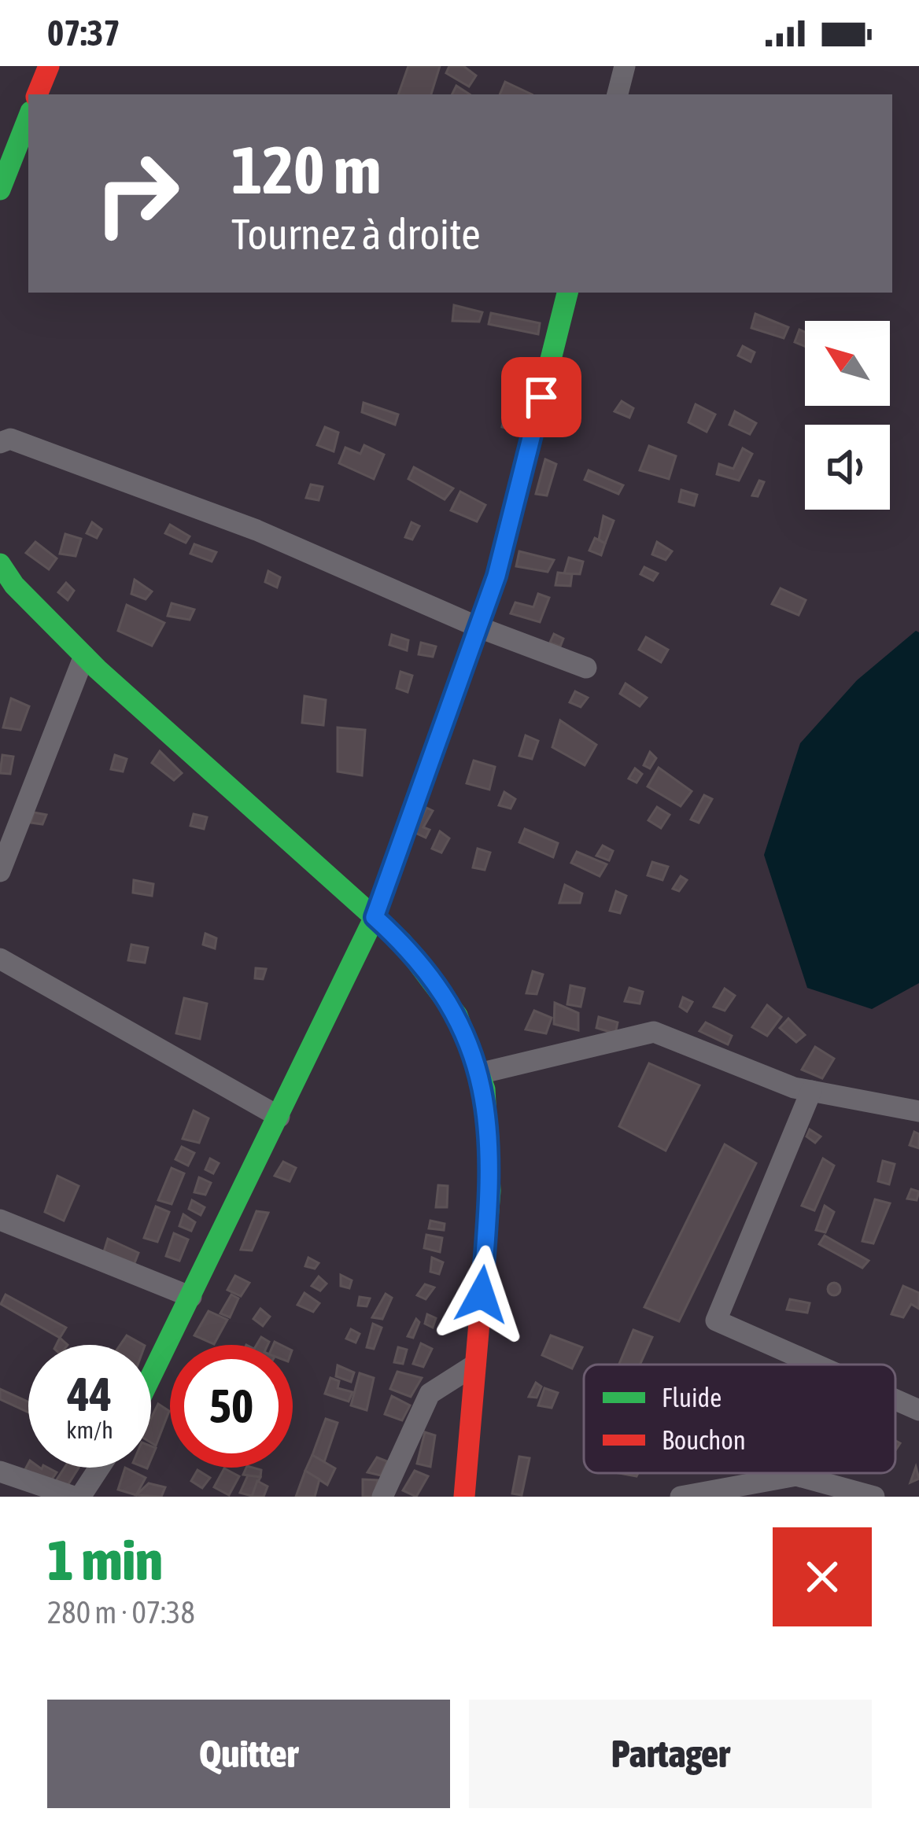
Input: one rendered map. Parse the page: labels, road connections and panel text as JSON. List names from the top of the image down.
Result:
{
  "legend": ["Fluide", "Bouchon"],
  "north": "top left",
  "page": {
    "status": "07:37",
    "turn": ["120 m", "Tournez à droite"],
    "speed": "44 km/h",
    "limit": "50",
    "heading": ["1 min", "280 m · 07:38"],
    "buttons": ["Quitter", "Partager"]
  }
}
